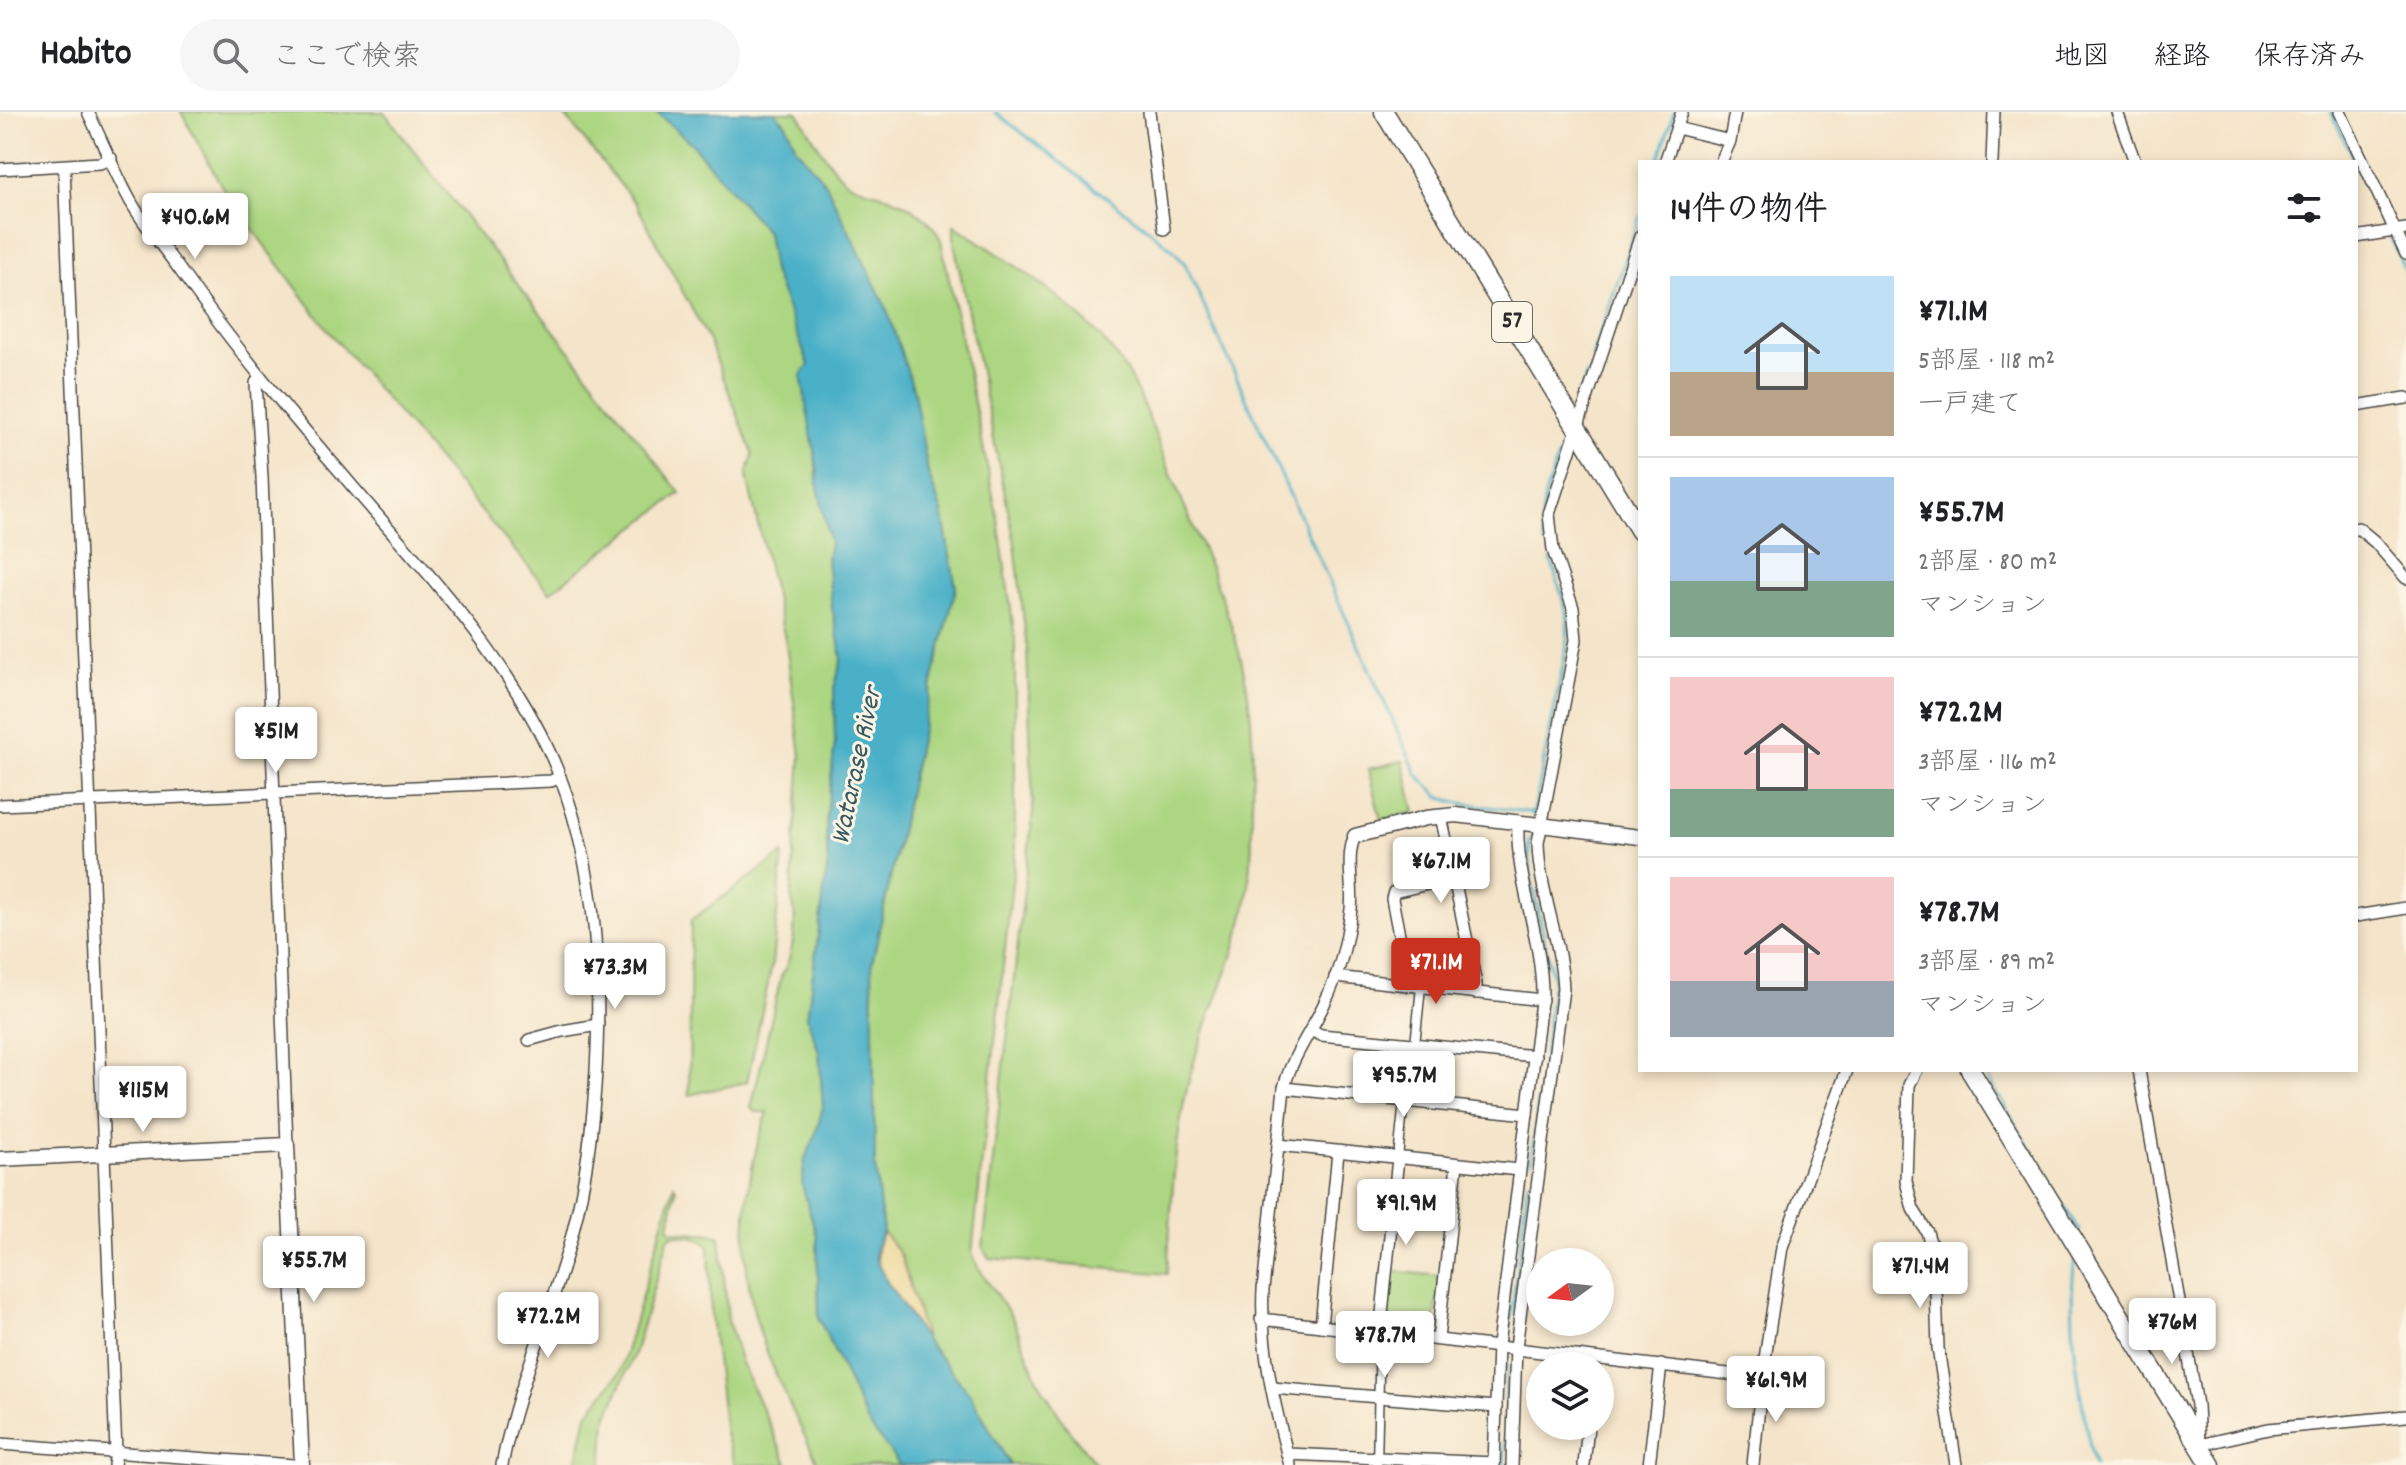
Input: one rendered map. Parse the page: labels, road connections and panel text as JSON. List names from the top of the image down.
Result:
{
  "streets": {
    "main road": ["57"]
  },
  "water": ["Watarase River"],
  "north": "left",
  "page": {
    "header": "Habito",
    "search": "ここで検索",
    "nav": ["地図", "経路", "保存済み"],
    "heading": "14件の物件",
    "price": [
      "¥40.6M",
      "¥51M",
      "¥67.1M",
      "¥71.1M",
      "¥73.3M",
      "¥95.7M",
      "¥115M",
      "¥91.9M",
      "¥55.7M",
      "¥71.4M",
      "¥72.2M",
      "¥76M",
      "¥78.7M",
      "¥61.9M"
    ],
    "list": [
      {
        "name": "¥71.1M",
        "note": "5部屋 · 118 m² · 一戸建て"
      },
      {
        "name": "¥55.7M",
        "note": "2部屋 · 80 m² · マンション"
      },
      {
        "name": "¥72.2M",
        "note": "3部屋 · 116 m² · マンション"
      },
      {
        "name": "¥78.7M",
        "note": "3部屋 · 89 m² · マンション"
      }
    ]
  }
}
